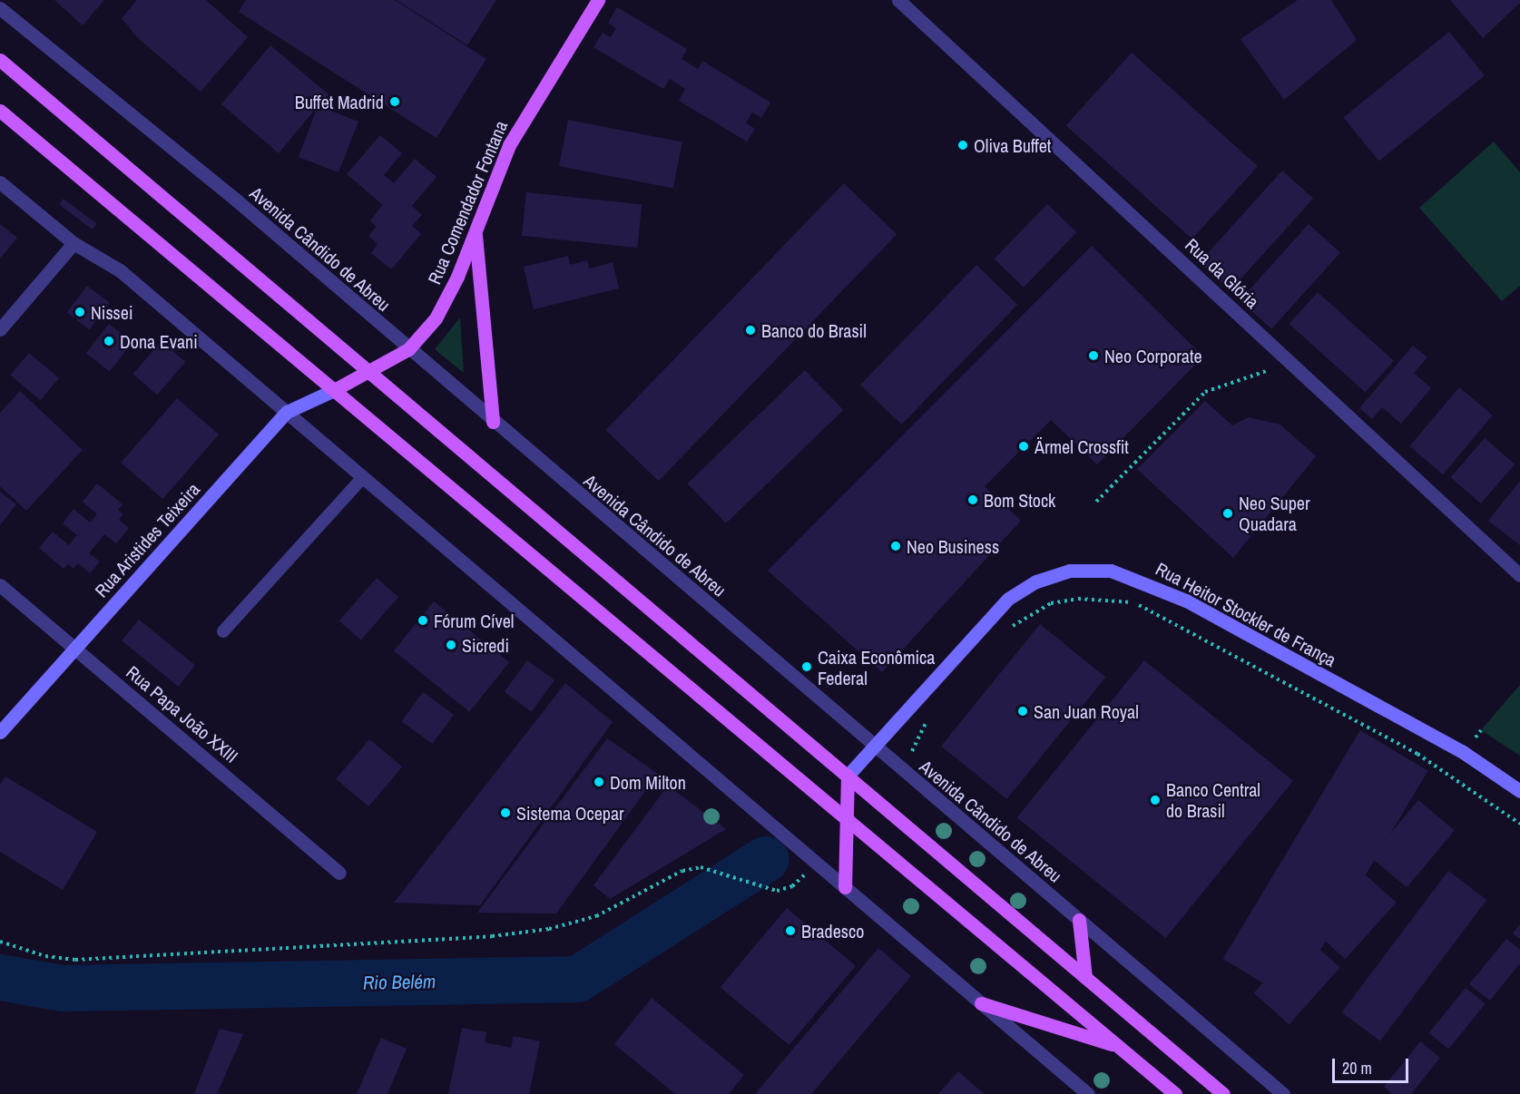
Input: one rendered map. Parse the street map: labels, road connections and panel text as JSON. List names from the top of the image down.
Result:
{
  "streets": {
    "main road": ["Rua Comendador Fontana", "Rua Aristides Teixeira", "Rua Heitor Stockler de França"],
    "street": ["Avenida Cândido de Abreu", "Rua da Glória", "Rua Papa João XXIII"]
  },
  "crossings": [
    ["Rua Comendador Fontana", "Avenida Cândido de Abreu"],
    ["Rua Comendador Fontana", "Rua Aristides Teixeira"],
    ["Avenida Cândido de Abreu", "Rua Heitor Stockler de França"],
    ["Rua Aristides Teixeira", "Rua Papa João XXIII"]
  ],
  "water": ["Rio Belém"],
  "places": [
    "Buffet Madrid",
    "Oliva Buffet",
    "Nissei",
    "Banco do Brasil",
    "Dona Evani",
    "Neo Corporate",
    "Ärmel Crossfit",
    "Bom Stock",
    "Neo Super Quadara",
    "Neo Business",
    "Fórum Cível",
    "Sicredi",
    "Caixa Econômica Federal",
    "San Juan Royal",
    "Dom Milton",
    "Banco Central do Brasil",
    "Sistema Ocepar",
    "Bradesco"
  ],
  "scale_bar": "20 m"
}
